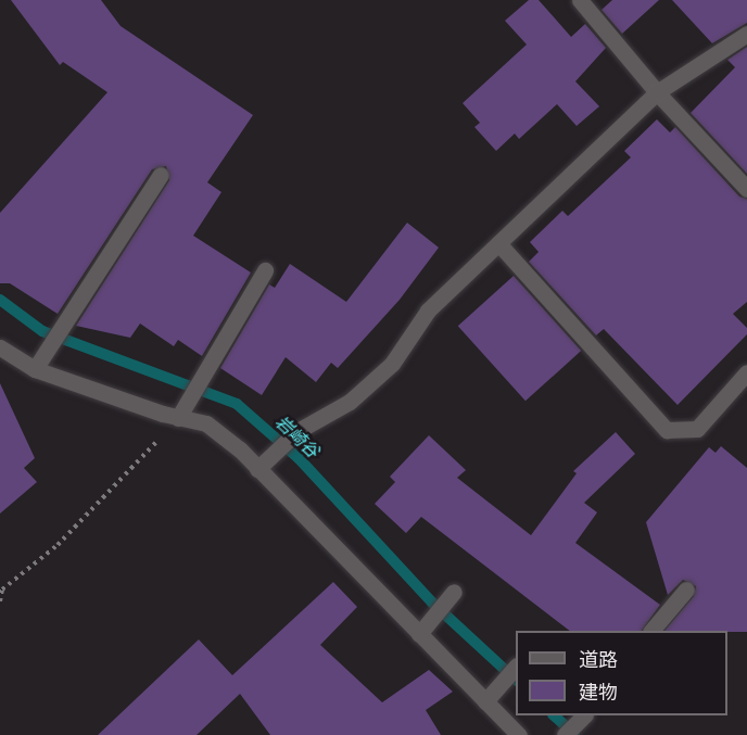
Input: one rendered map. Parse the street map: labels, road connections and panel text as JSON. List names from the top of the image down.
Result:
{
  "water": ["岩崎谷"],
  "legend": ["道路", "建物"]
}
